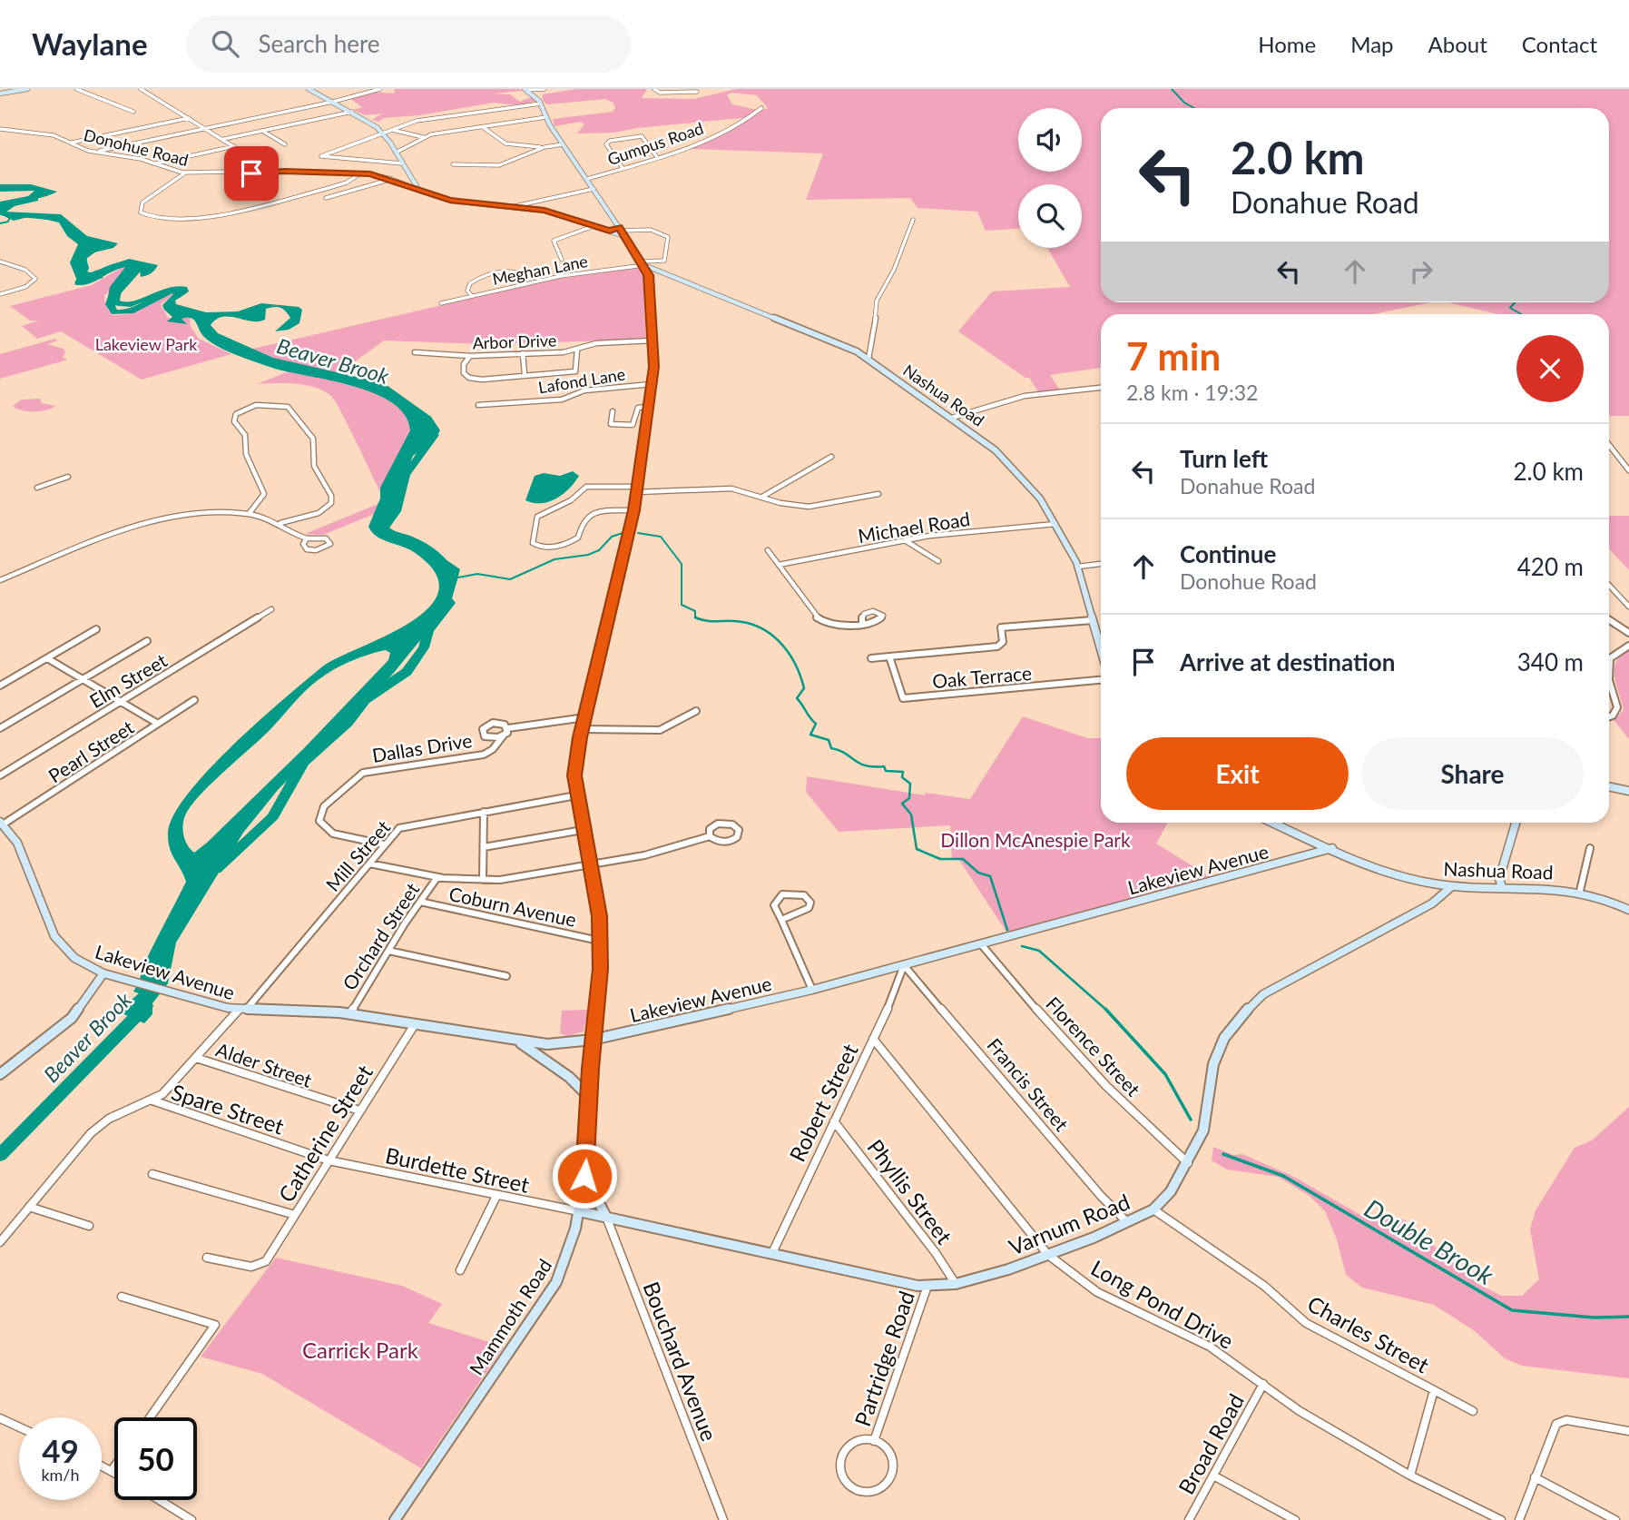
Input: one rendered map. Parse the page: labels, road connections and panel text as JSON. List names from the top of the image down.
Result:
{
  "streets": {
    "main road": [
      "Nashua Road",
      "Lakeview Avenue",
      "Varnum Road",
      "Mammoth Road"
    ],
    "street": [
      "Gumpus Road",
      "Donohue Road",
      "Meghan Lane",
      "Arbor Drive",
      "Lafond Lane",
      "Michael Road",
      "Oak Terrace",
      "Elm Street",
      "Dallas Drive",
      "Pearl Street",
      "Mill Street",
      "Coburn Avenue",
      "Orchard Street",
      "Florence Street",
      "Alder Street",
      "Francis Street",
      "Robert Street",
      "Spare Street",
      "Catherine Street",
      "Burdette Street",
      "Phyllis Street",
      "Long Pond Drive",
      "Charles Street",
      "Partridge Road",
      "Bouchard Avenue",
      "Broad Road"
    ]
  },
  "crossings": [
    ["Gumpus Road", "Mammoth Road"],
    ["Meghan Lane", "Nashua Road"],
    ["Meghan Lane", "Mammoth Road"],
    ["Arbor Drive", "Mammoth Road"],
    ["Lafond Lane", "Mammoth Road"],
    ["Nashua Road", "Michael Road"],
    ["Nashua Road", "Oak Terrace"],
    ["Nashua Road", "Lakeview Avenue"],
    ["Nashua Road", "Varnum Road"],
    ["Nashua Road", "Mammoth Road"],
    ["Dallas Drive", "Mill Street"],
    ["Dallas Drive", "Mammoth Road"],
    ["Pearl Street", "Lakeview Avenue"],
    ["Mill Street", "Lakeview Avenue"],
    ["Mill Street", "Alder Street"],
    ["Mill Street", "Spare Street"],
    ["Mill Street", "Mammoth Road"],
    ["Lakeview Avenue", "Orchard Street"],
    ["Lakeview Avenue", "Florence Street"],
    ["Lakeview Avenue", "Francis Street"],
    ["Lakeview Avenue", "Robert Street"],
    ["Lakeview Avenue", "Catherine Street"],
    ["Lakeview Avenue", "Mammoth Road"],
    ["Coburn Avenue", "Orchard Street"],
    ["Coburn Avenue", "Mammoth Road"],
    ["Florence Street", "Varnum Road"],
    ["Alder Street", "Catherine Street"],
    ["Francis Street", "Robert Street"],
    ["Francis Street", "Varnum Road"],
    ["Robert Street", "Phyllis Street"],
    ["Robert Street", "Varnum Road"],
    ["Robert Street", "Long Pond Drive"],
    ["Spare Street", "Catherine Street"],
    ["Spare Street", "Burdette Street"],
    ["Catherine Street", "Burdette Street"],
    ["Burdette Street", "Varnum Road"],
    ["Burdette Street", "Mammoth Road"],
    ["Phyllis Street", "Varnum Road"],
    ["Varnum Road", "Long Pond Drive"],
    ["Varnum Road", "Mammoth Road"],
    ["Varnum Road", "Charles Street"],
    ["Varnum Road", "Partridge Road"],
    ["Varnum Road", "Bouchard Avenue"],
    ["Long Pond Drive", "Charles Street"],
    ["Long Pond Drive", "Broad Road"]
  ],
  "water": ["Beaver Brook", "Double Brook"],
  "parks": ["Lakeview Park", "Dillon McAnespie Park", "Carrick Park"],
  "page": {
    "header": "Waylane",
    "search": "Search here",
    "nav": [
      "Home",
      "Map",
      "About",
      "Contact"
    ],
    "turn": ["2.0 km", "Donahue Road"],
    "heading": ["7 min", "2.8 km · 19:32"],
    "list": [
      {
        "name": "Turn left",
        "note": "Donahue Road",
        "value": "2.0 km"
      },
      {
        "name": "Continue",
        "note": "Donohue Road",
        "value": "420 m"
      },
      {
        "name": "Arrive at destination",
        "value": "340 m"
      }
    ],
    "buttons": ["Exit", "Share"],
    "speed": "49 km/h",
    "limit": "50"
  }
}
